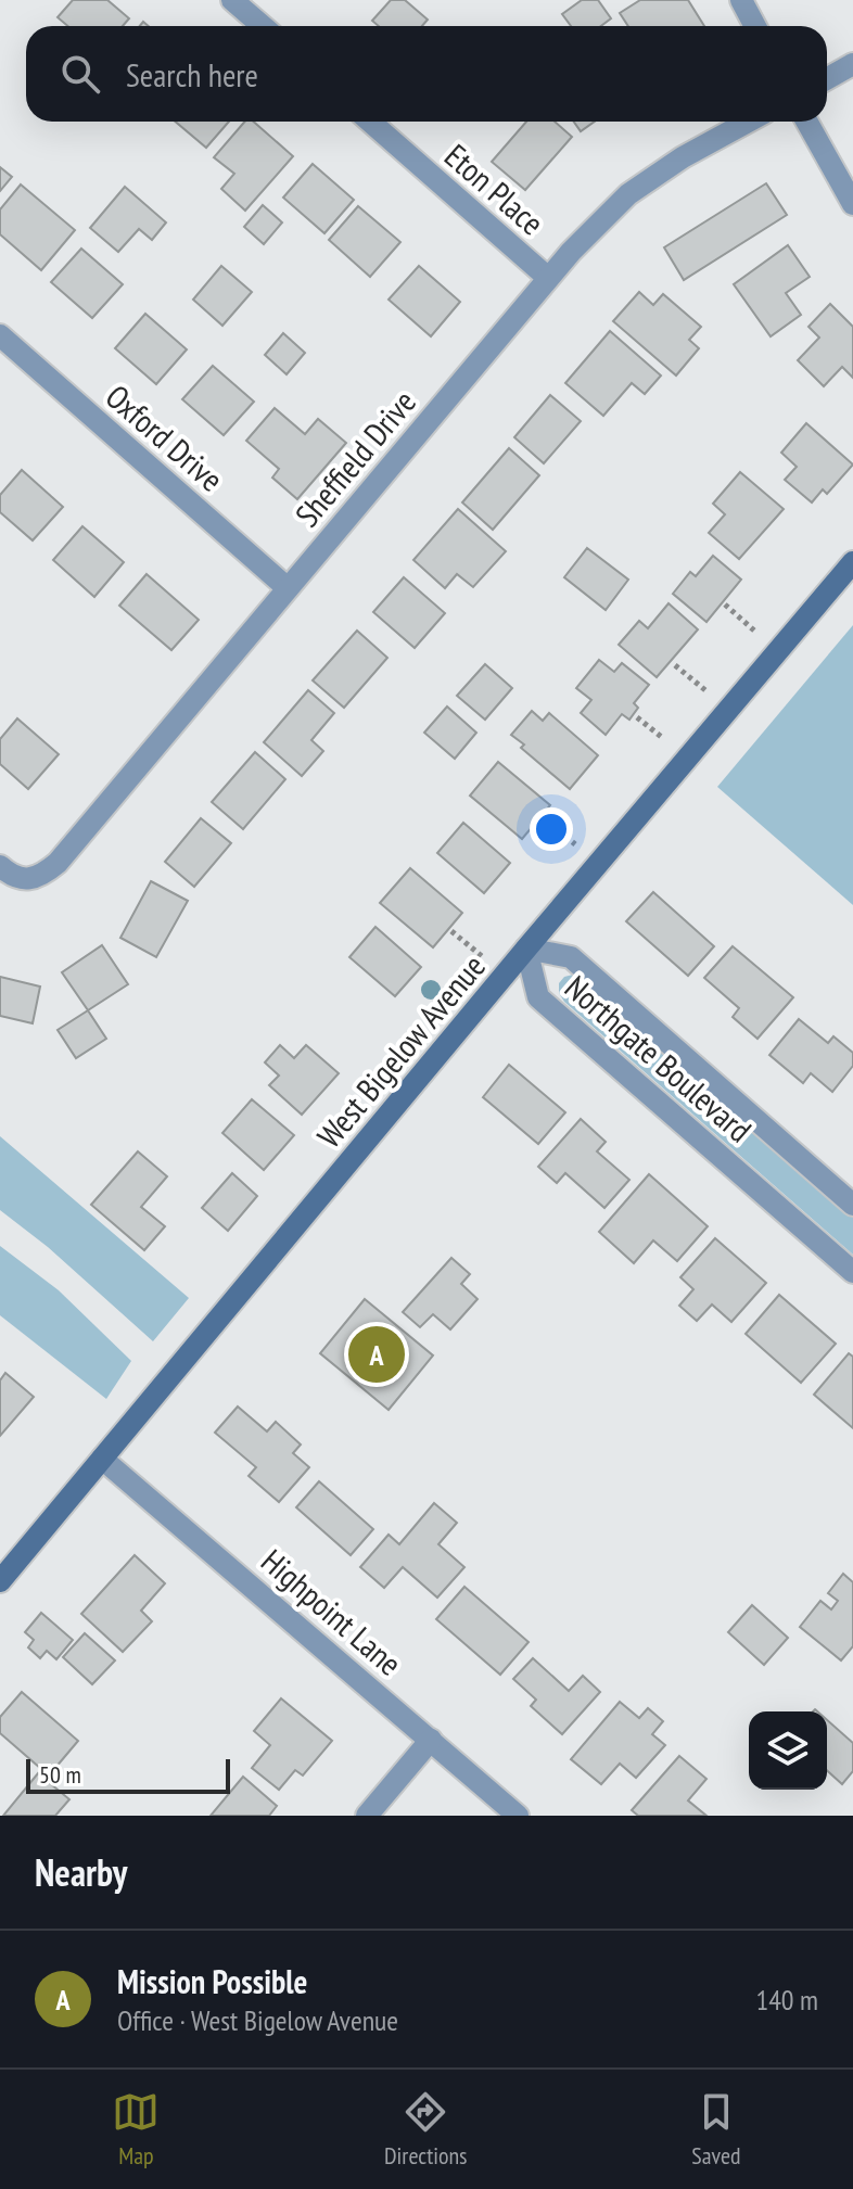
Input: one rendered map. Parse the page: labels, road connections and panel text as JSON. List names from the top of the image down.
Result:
{
  "streets": {
    "main road": ["West Bigelow Avenue"],
    "street": [
      "Eton Place",
      "Oxford Drive",
      "Sheffield Drive",
      "Northgate Boulevard",
      "Highpoint Lane"
    ]
  },
  "crossings": [
    ["Eton Place", "Sheffield Drive"],
    ["Oxford Drive", "Sheffield Drive"],
    ["West Bigelow Avenue", "Northgate Boulevard"],
    ["West Bigelow Avenue", "Highpoint Lane"]
  ],
  "scale_bar": "50 m",
  "page": {
    "search": "Search here",
    "pins": "A",
    "scale": "50 m",
    "heading": "Nearby",
    "list": [
      {
        "mark": "A",
        "name": "Mission Possible",
        "note": "Office · West Bigelow Avenue",
        "value": "140 m"
      }
    ],
    "nav": ["Map", "Directions", "Saved"]
  }
}
